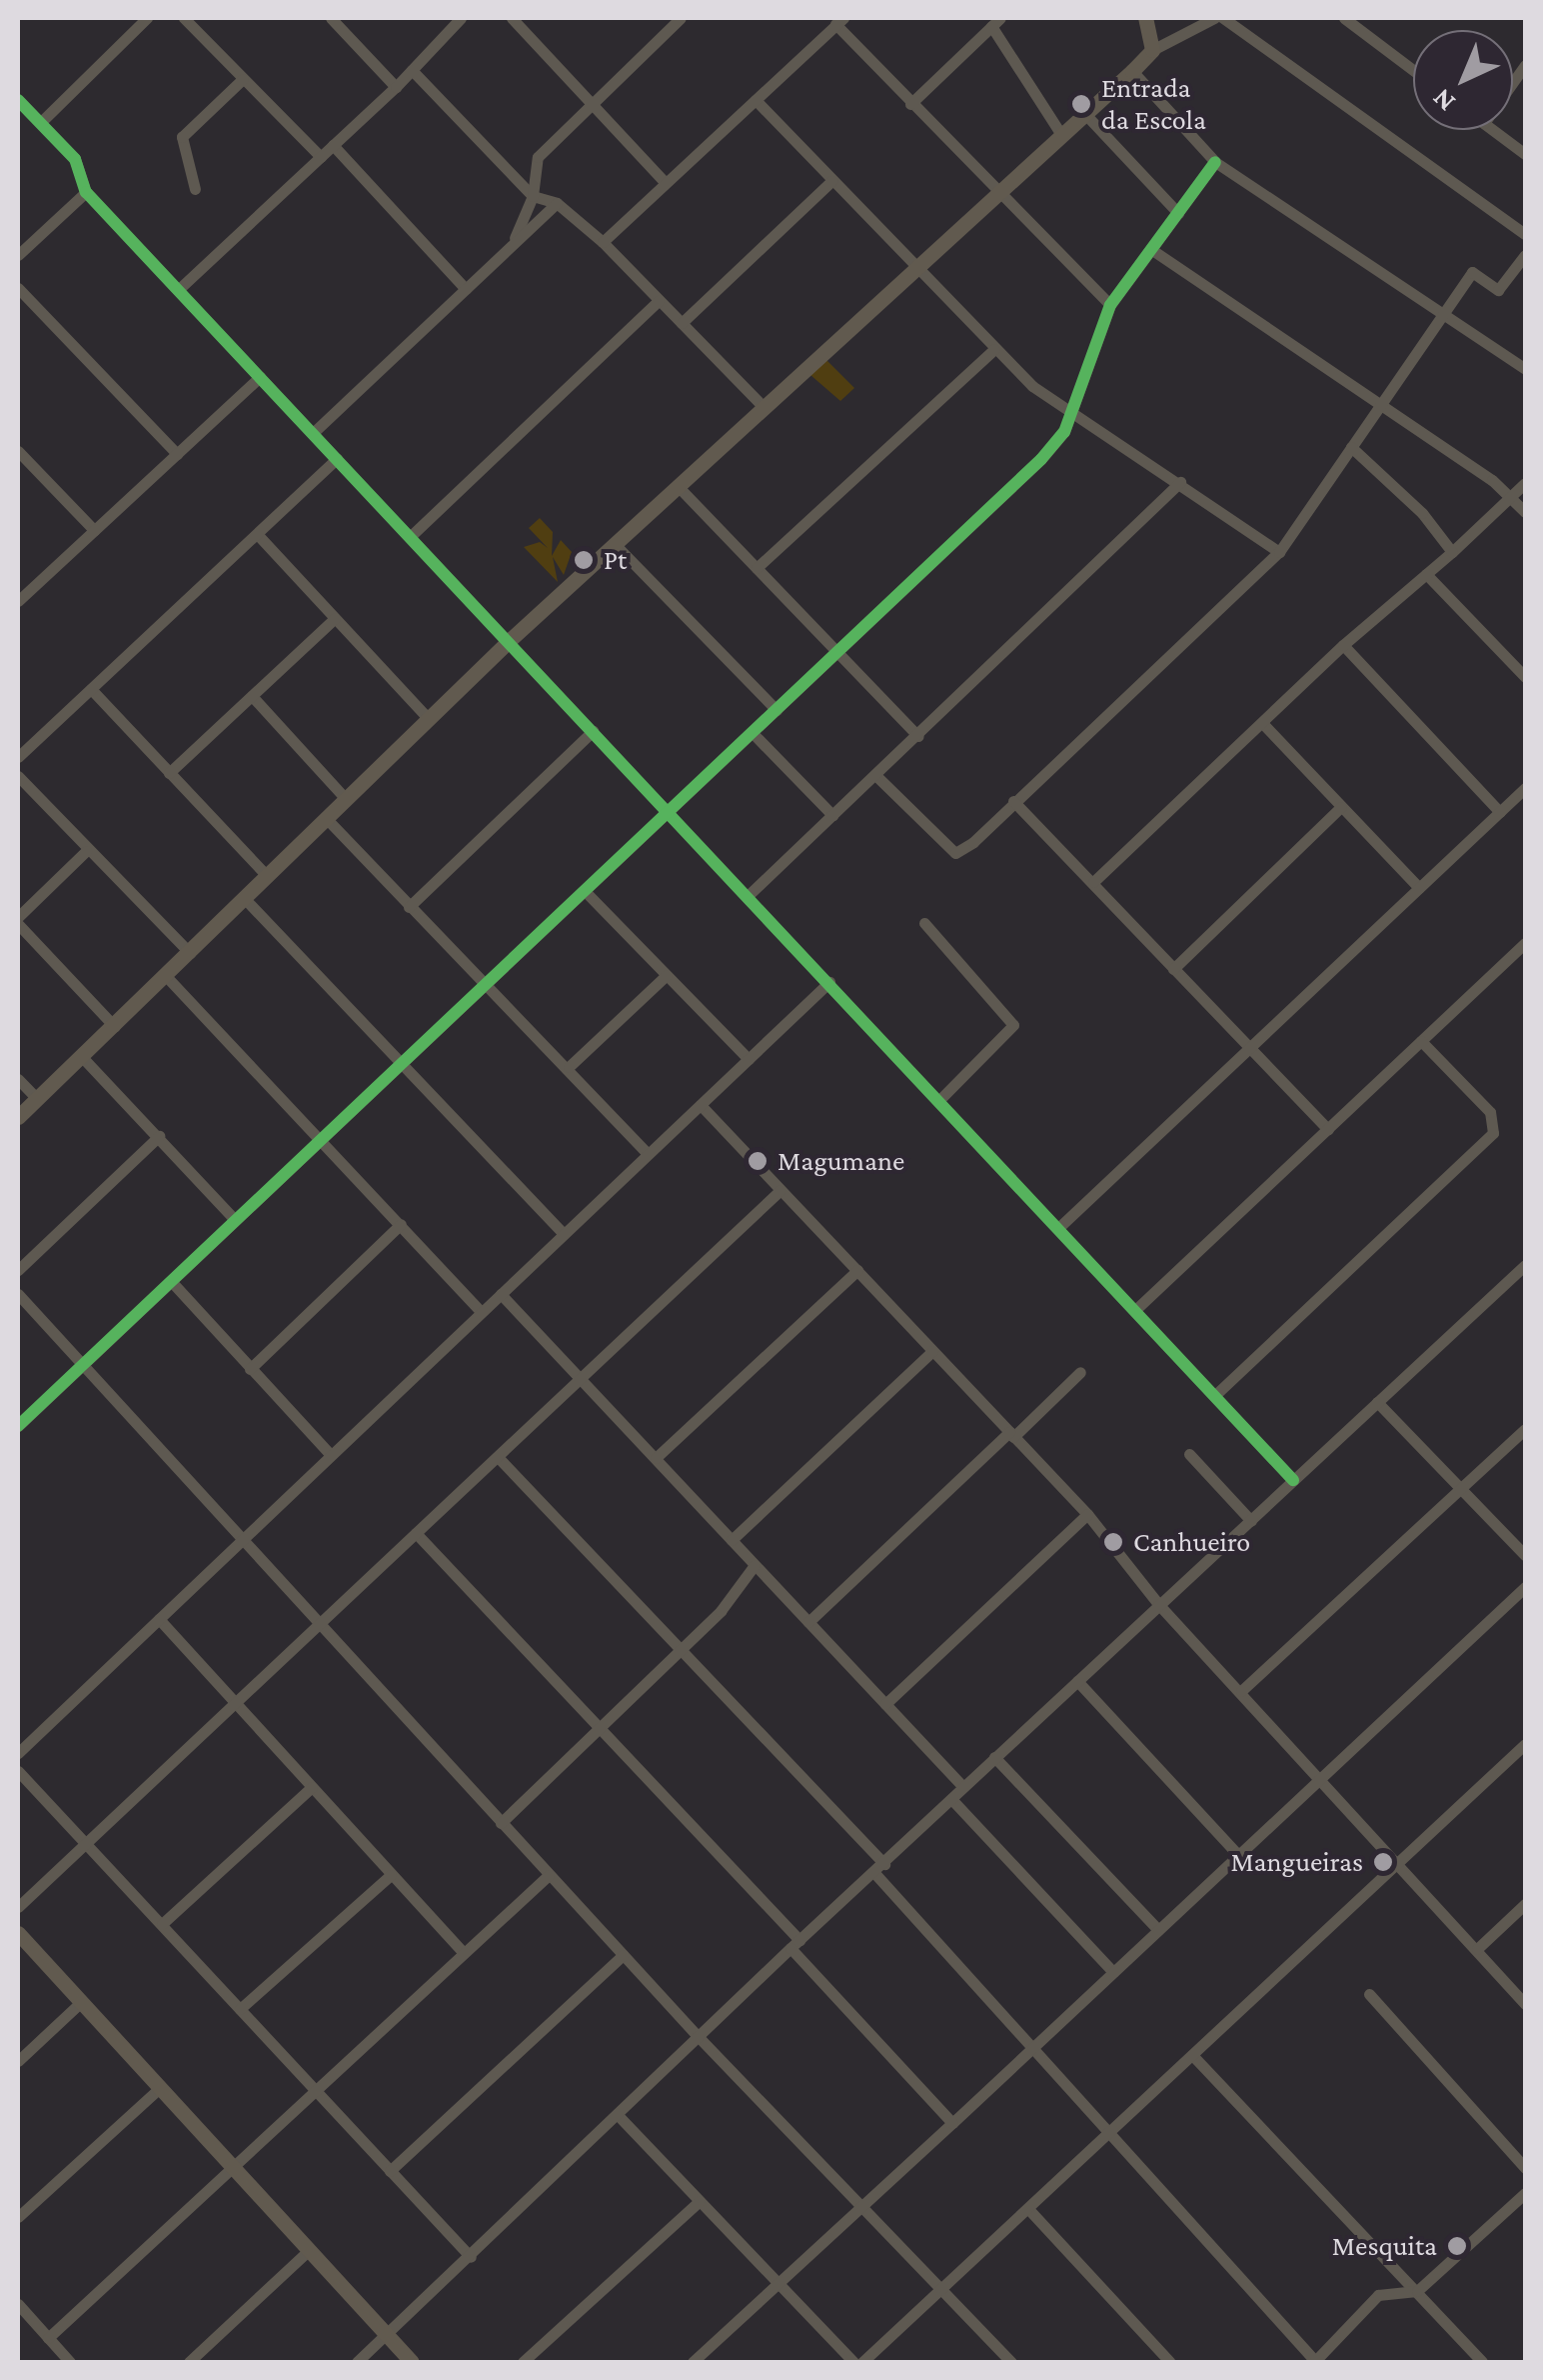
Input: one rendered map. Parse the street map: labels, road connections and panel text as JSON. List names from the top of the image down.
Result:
{
  "places": [
    "Entrada da Escola",
    "Pt",
    "Magumane",
    "Canhueiro",
    "Mangueiras",
    "Mesquita"
  ],
  "north": "bottom left"
}
